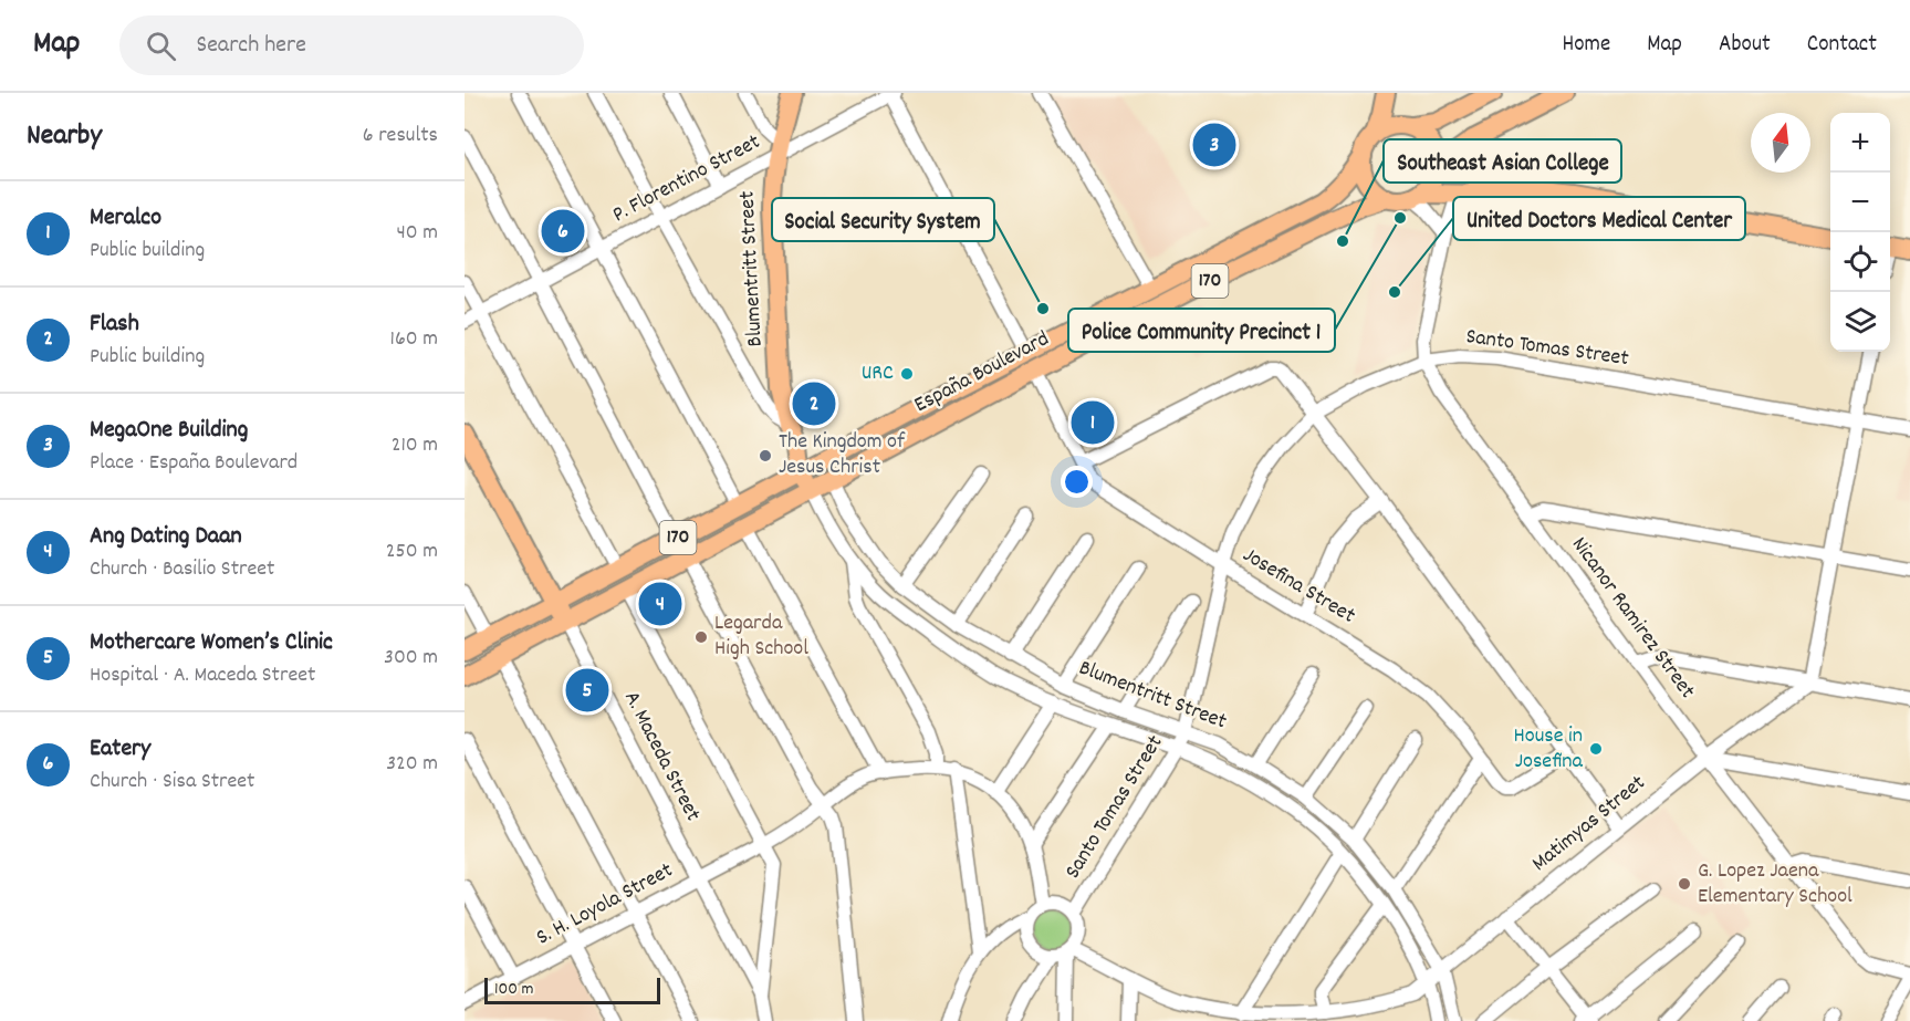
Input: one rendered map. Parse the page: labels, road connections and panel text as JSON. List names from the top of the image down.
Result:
{
  "streets": {
    "main road": [
      "Blumentritt Street",
      "170",
      "España Boulevard",
      "A. Maceda Street"
    ],
    "street": [
      "P. Florentino Street",
      "Santo Tomas Street",
      "Josefina Street",
      "Nicanor Ramirez Street",
      "Matimyas Street",
      "S. H. Loyola Street"
    ]
  },
  "crossings": [
    ["P. Florentino Street", "Blumentritt Street"],
    ["Blumentritt Street", "Santo Tomas Street"],
    ["Blumentritt Street", "España Boulevard"],
    ["Blumentritt Street", "Matimyas Street"],
    ["170", "España Boulevard"],
    ["Santo Tomas Street", "Josefina Street"],
    ["Santo Tomas Street", "Nicanor Ramirez Street"],
    ["Santo Tomas Street", "Matimyas Street"],
    ["España Boulevard", "Josefina Street"],
    ["España Boulevard", "A. Maceda Street"],
    ["Nicanor Ramirez Street", "Matimyas Street"],
    ["A. Maceda Street", "S. H. Loyola Street"]
  ],
  "places": [
    "Police Community Precinct 1",
    "Southeast Asian College",
    "United Doctors Medical Center",
    "Social Security System",
    "URC",
    "The Kingdom of Jesus Christ",
    "Legarda High School",
    "House in Josefina",
    "G. Lopez Jaena Elementary School"
  ],
  "scale_bar": "100 m",
  "north": "top",
  "page": {
    "header": "Map",
    "search": "Search here",
    "nav": [
      "Home",
      "Map",
      "About",
      "Contact"
    ],
    "heading": ["Nearby", "6 results"],
    "map_buttons": ["+", "−"],
    "pins": [
      "3",
      "6",
      "2",
      "1",
      "4",
      "5"
    ],
    "list": [
      {
        "mark": "1",
        "name": "Meralco",
        "note": "Public building",
        "value": "40 m"
      },
      {
        "mark": "2",
        "name": "Flash",
        "note": "Public building",
        "value": "160 m"
      },
      {
        "mark": "3",
        "name": "MegaOne Building",
        "note": "Place · España Boulevard",
        "value": "210 m"
      },
      {
        "mark": "4",
        "name": "Ang Dating Daan",
        "note": "Church · Basilio Street",
        "value": "250 m"
      },
      {
        "mark": "5",
        "name": "Mothercare Women’s Clinic",
        "note": "Hospital · A. Maceda Street",
        "value": "300 m"
      },
      {
        "mark": "6",
        "name": "Eatery",
        "note": "Church · Sisa Street",
        "value": "320 m"
      }
    ],
    "scale": "100 m"
  }
}
